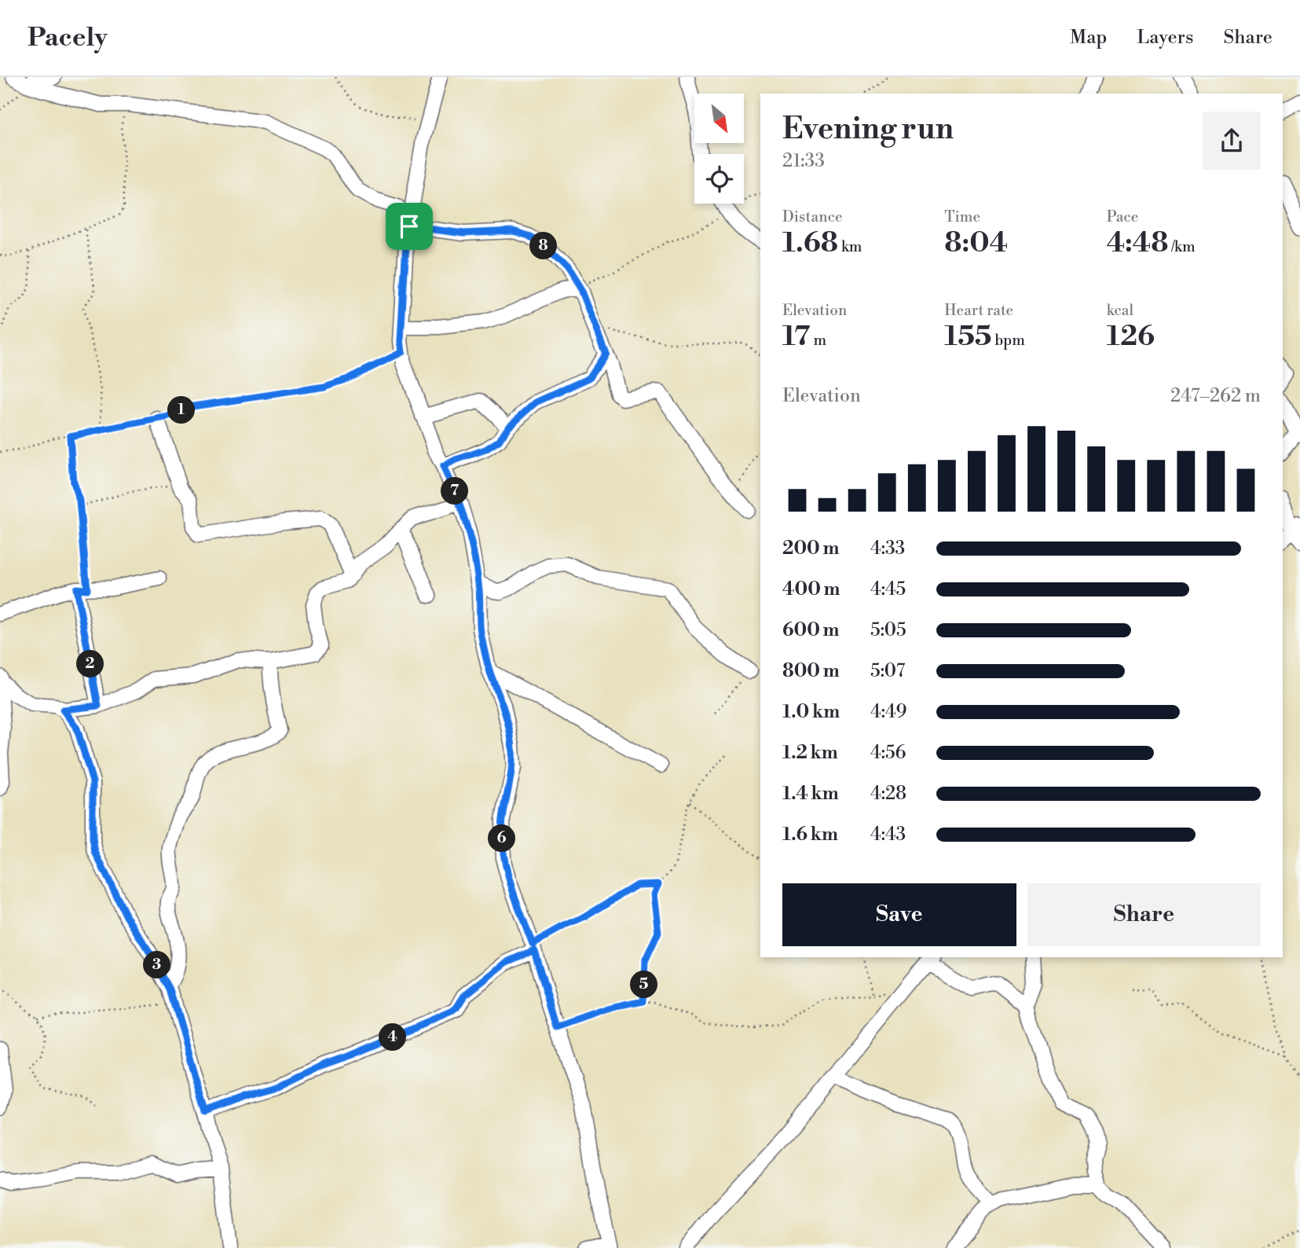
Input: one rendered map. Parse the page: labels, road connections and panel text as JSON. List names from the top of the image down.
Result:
{
  "north": "bottom right",
  "page": {
    "header": "Pacely",
    "nav": ["Map", "Layers", "Share"],
    "heading": ["Evening run", "21:33"],
    "stats": [
      ["Distance", "1.68 km"],
      ["Time", "8:04"],
      ["Pace", "4:48 /km"],
      ["Elevation", "17 m"],
      ["Heart rate", "155 bpm"],
      ["kcal", "126"]
    ],
    "pins": [
      "8",
      "1",
      "7",
      "2",
      "6",
      "3",
      "5",
      "4"
    ],
    "chart": ["Elevation", "247–262 m"],
    "list": [
      {
        "name": "200 m",
        "note": "4:33"
      },
      {
        "name": "400 m",
        "note": "4:45"
      },
      {
        "name": "600 m",
        "note": "5:05"
      },
      {
        "name": "800 m",
        "note": "5:07"
      },
      {
        "name": "1.0 km",
        "note": "4:49"
      },
      {
        "name": "1.2 km",
        "note": "4:56"
      },
      {
        "name": "1.4 km",
        "note": "4:28"
      },
      {
        "name": "1.6 km",
        "note": "4:43"
      }
    ],
    "buttons": ["Save", "Share"]
  }
}
